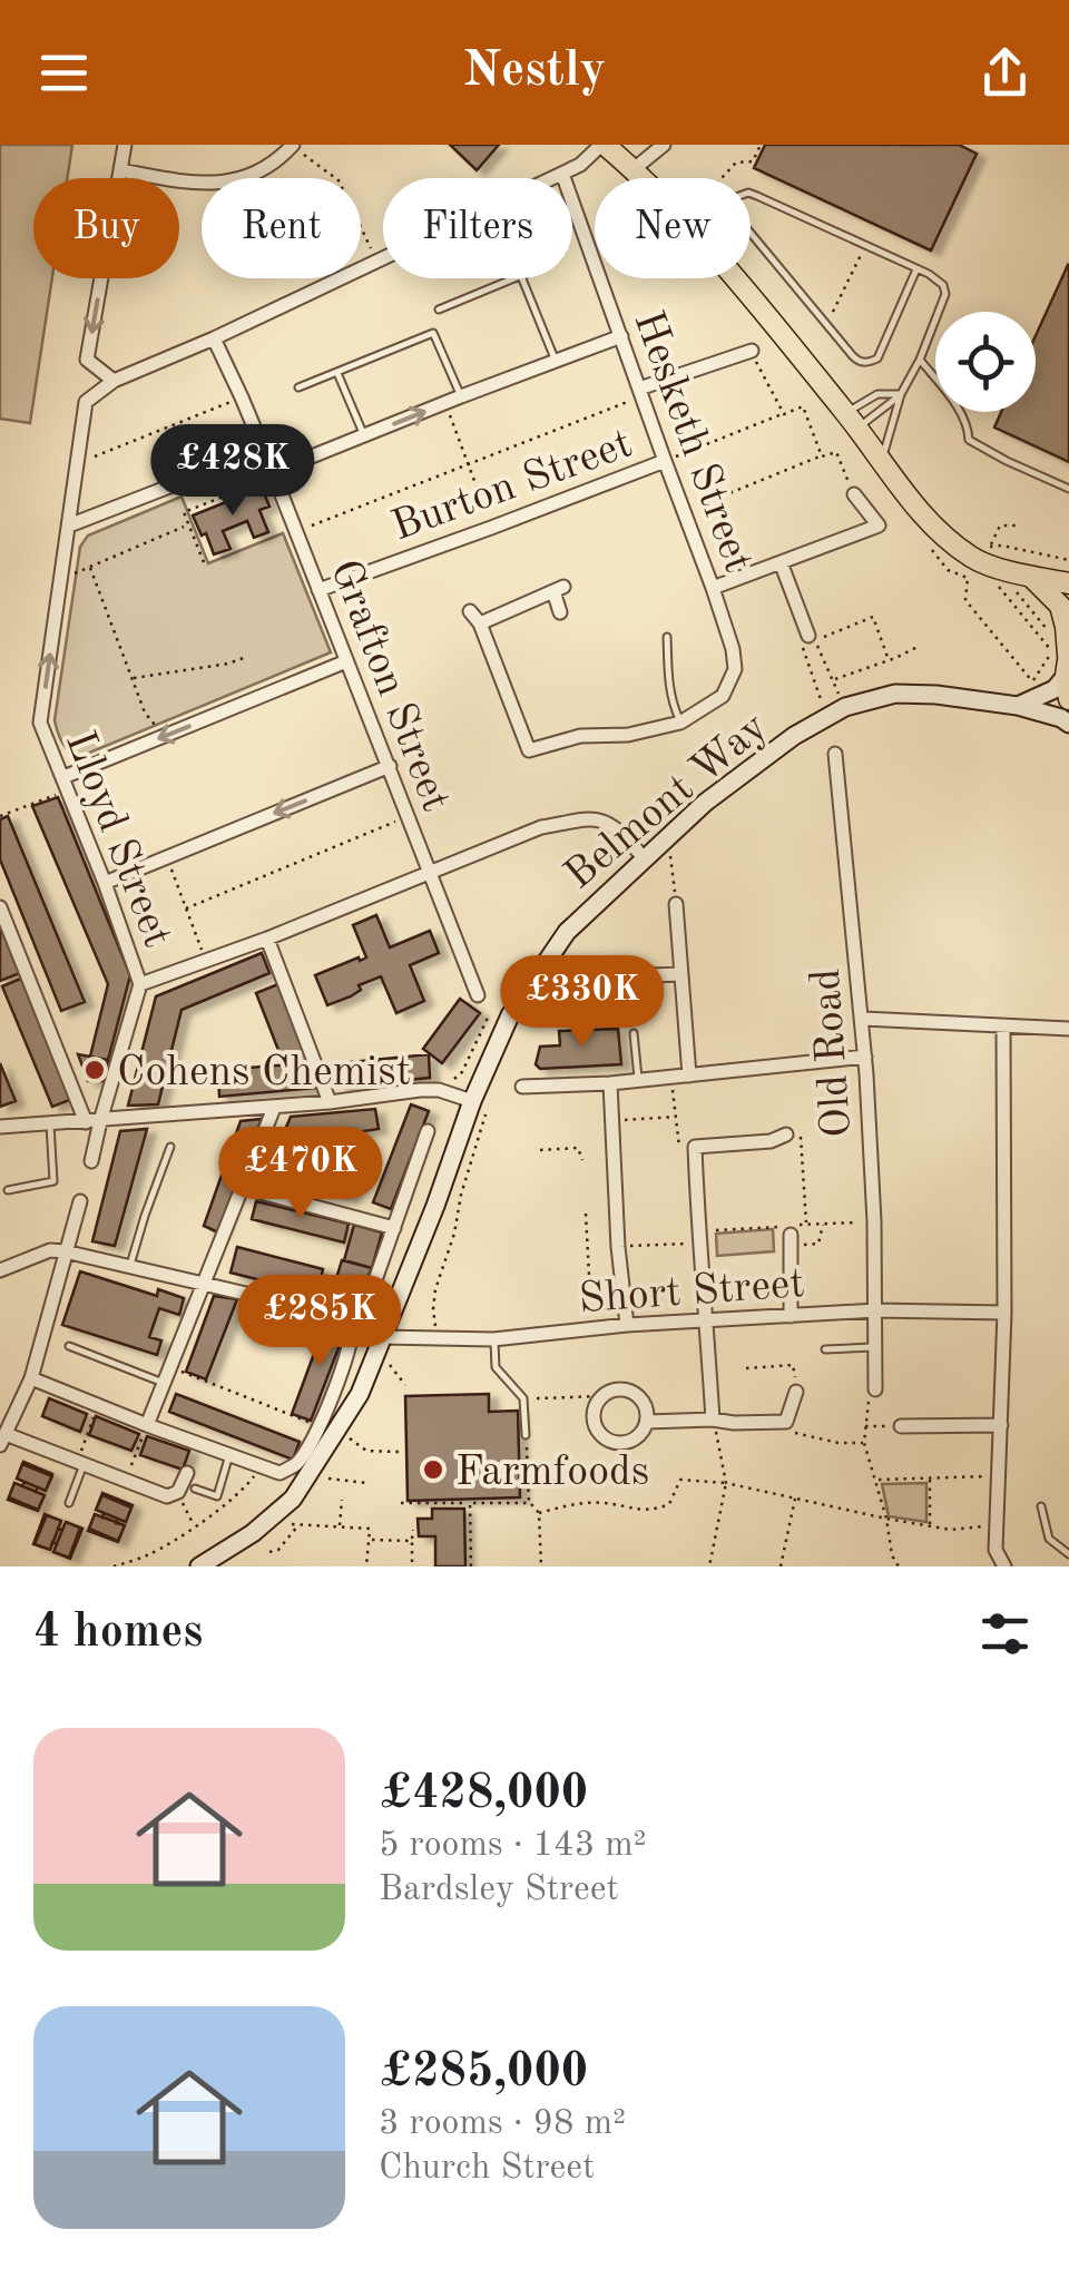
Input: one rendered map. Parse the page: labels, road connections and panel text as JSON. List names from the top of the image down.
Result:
{
  "streets": {
    "street": [
      "Hesketh Street",
      "Burton Street",
      "Grafton Street",
      "Belmont Way",
      "Lloyd Street",
      "Old Road",
      "Short Street"
    ]
  },
  "crossings": [
    ["Hesketh Street", "Burton Street"],
    ["Burton Street", "Grafton Street"],
    ["Belmont Way", "Short Street"],
    ["Old Road", "Short Street"]
  ],
  "places": ["Cohens Chemist", "Farmfoods"],
  "page": {
    "header": "Nestly",
    "chip": [
      "Buy",
      "Rent",
      "Filters",
      "New"
    ],
    "price": [
      "£428K",
      "£330K",
      "£470K",
      "£285K"
    ],
    "heading": "4 homes",
    "list": [
      {
        "name": "£428,000",
        "note": "5 rooms · 143 m² · Bardsley Street"
      },
      {
        "name": "£285,000",
        "note": "3 rooms · 98 m² · Church Street"
      }
    ]
  }
}
